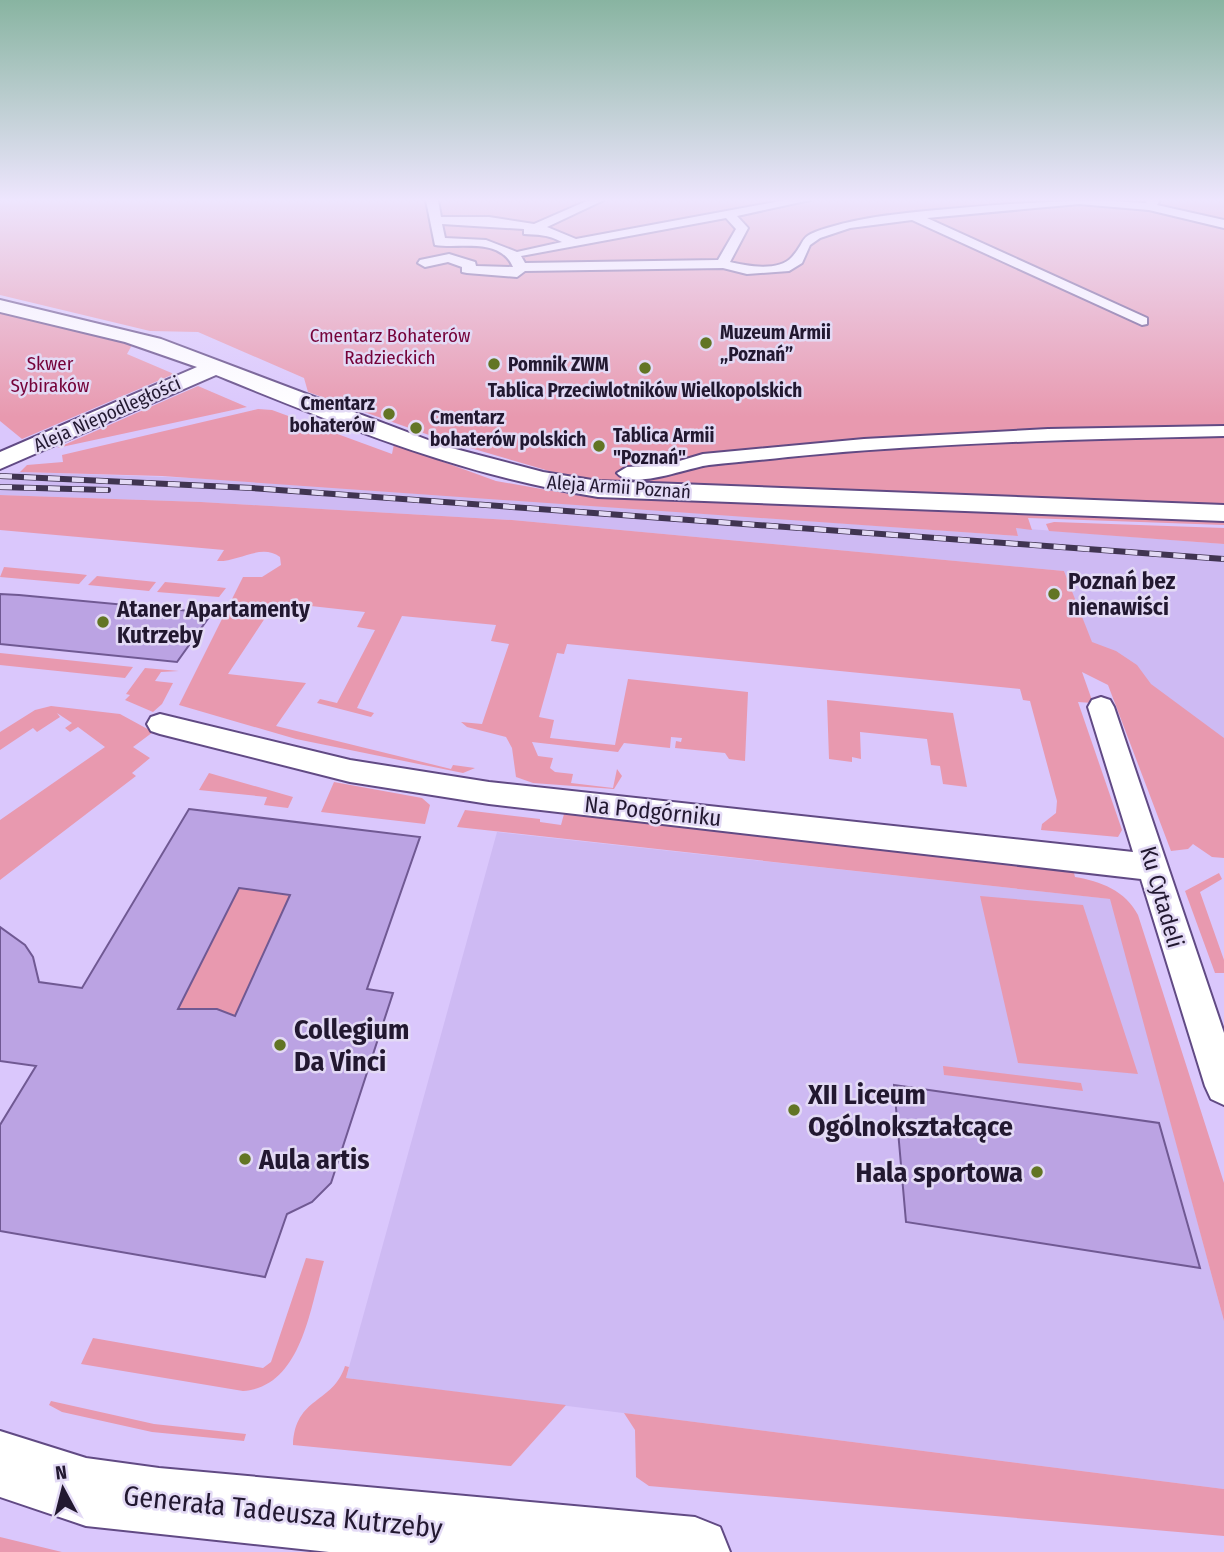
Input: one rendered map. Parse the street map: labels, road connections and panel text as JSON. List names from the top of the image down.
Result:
{
  "streets": {
    "street": [
      "Aleja Niepodległości",
      "Aleja Armii Poznań",
      "Na Podgórniku",
      "Ku Cytadeli",
      "Generała Tadeusza Kutrzeby"
    ]
  },
  "crossings": [
    ["Aleja Niepodległości", "Aleja Armii Poznań"],
    ["Na Podgórniku", "Ku Cytadeli"]
  ],
  "parks": ["Cmentarz Bohaterów Radzieckich", "Skwer Sybiraków"],
  "places": [
    "Muzeum Armii „Poznań”",
    "Pomnik ZWM",
    "Tablica Przeciwlotników Wielkopolskich",
    "Cmentarz bohaterów",
    "Cmentarz bohaterów polskich",
    "Tablica Armii \"Poznań\"",
    "Poznań bez nienawiści",
    "Ataner Apartamenty Kutrzeby",
    "Collegium Da Vinci",
    "XII Liceum Ogólnokształcące",
    "Aula artis",
    "Hala sportowa"
  ],
  "north": "top"
}
